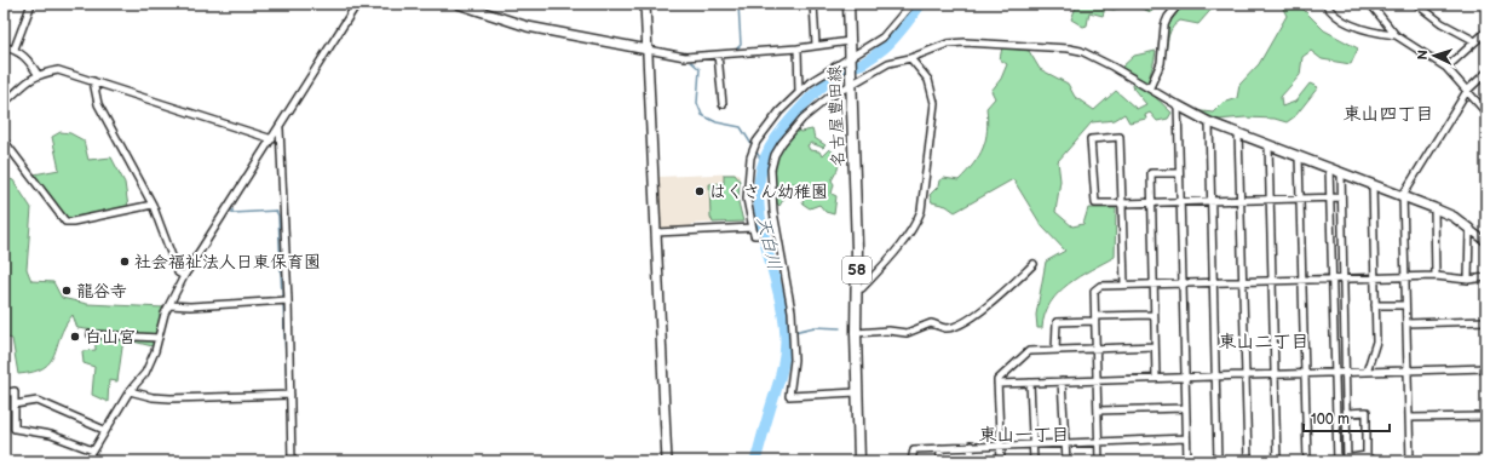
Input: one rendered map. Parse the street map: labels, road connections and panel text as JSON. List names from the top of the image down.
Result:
{
  "streets": {
    "main road": ["名古屋豊田線", "58"]
  },
  "districts": ["東山四丁目", "東山二丁目", "東山一丁目"],
  "water": ["天白川"],
  "places": [
    "はくさん幼稚園",
    "社会福祉法人日東保育園",
    "龍谷寺",
    "白山宮"
  ],
  "scale_bar": "100 m",
  "north": "left"
}
